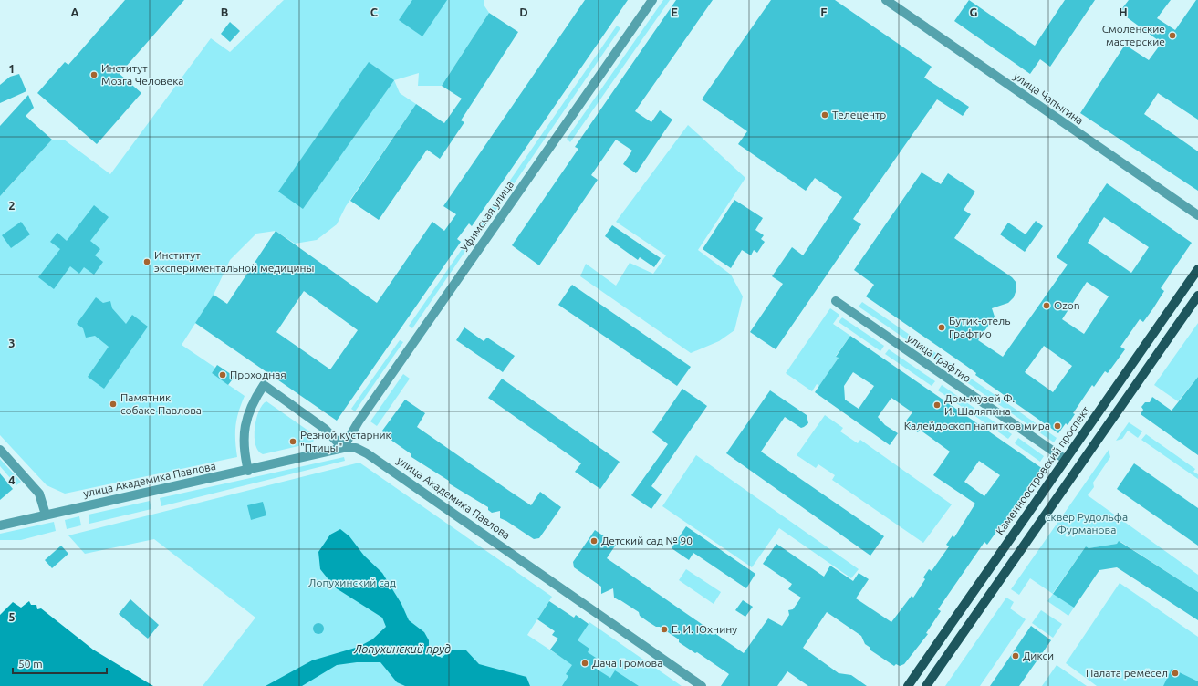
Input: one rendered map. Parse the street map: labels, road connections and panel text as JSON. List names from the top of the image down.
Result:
{
  "streets": {
    "main road": ["Каменноостровский проспект"],
    "street": [
      "улица Чапыгина",
      "Уфимская улица",
      "улица Графтио",
      "улица Академика Павлова"
    ]
  },
  "crossings": [
    ["Уфимская улица", "улица Академика Павлова"],
    ["улица Графтио", "Каменноостровский проспект"]
  ],
  "water": ["Лопухинский пруд"],
  "parks": ["сквер Рудольфа Фурманова", "Лопухинский сад"],
  "places": [
    "Смоленские мастерские",
    "Институт Мозга Человека",
    "Телецентр",
    "Институт экспериментальной медицины",
    "Ozon",
    "Бутик-отель Графтио",
    "Проходная",
    "Памятник собаке Павлова",
    "Дом-музей Ф. И. Шаляпина",
    "Калейдоскоп напитков мира",
    "Резной кустарник \"Птицы\"",
    "Детский сад № 90",
    "Е. И. Юхнину",
    "Дикси",
    "Дача Громова",
    "Палата ремёсел"
  ],
  "scale_bar": "50 m",
  "grid": {
    "columns": [
      "A",
      "B",
      "C",
      "D",
      "E",
      "F",
      "G",
      "H"
    ],
    "rows": [
      "1",
      "2",
      "3",
      "4",
      "5"
    ]
  }
}
